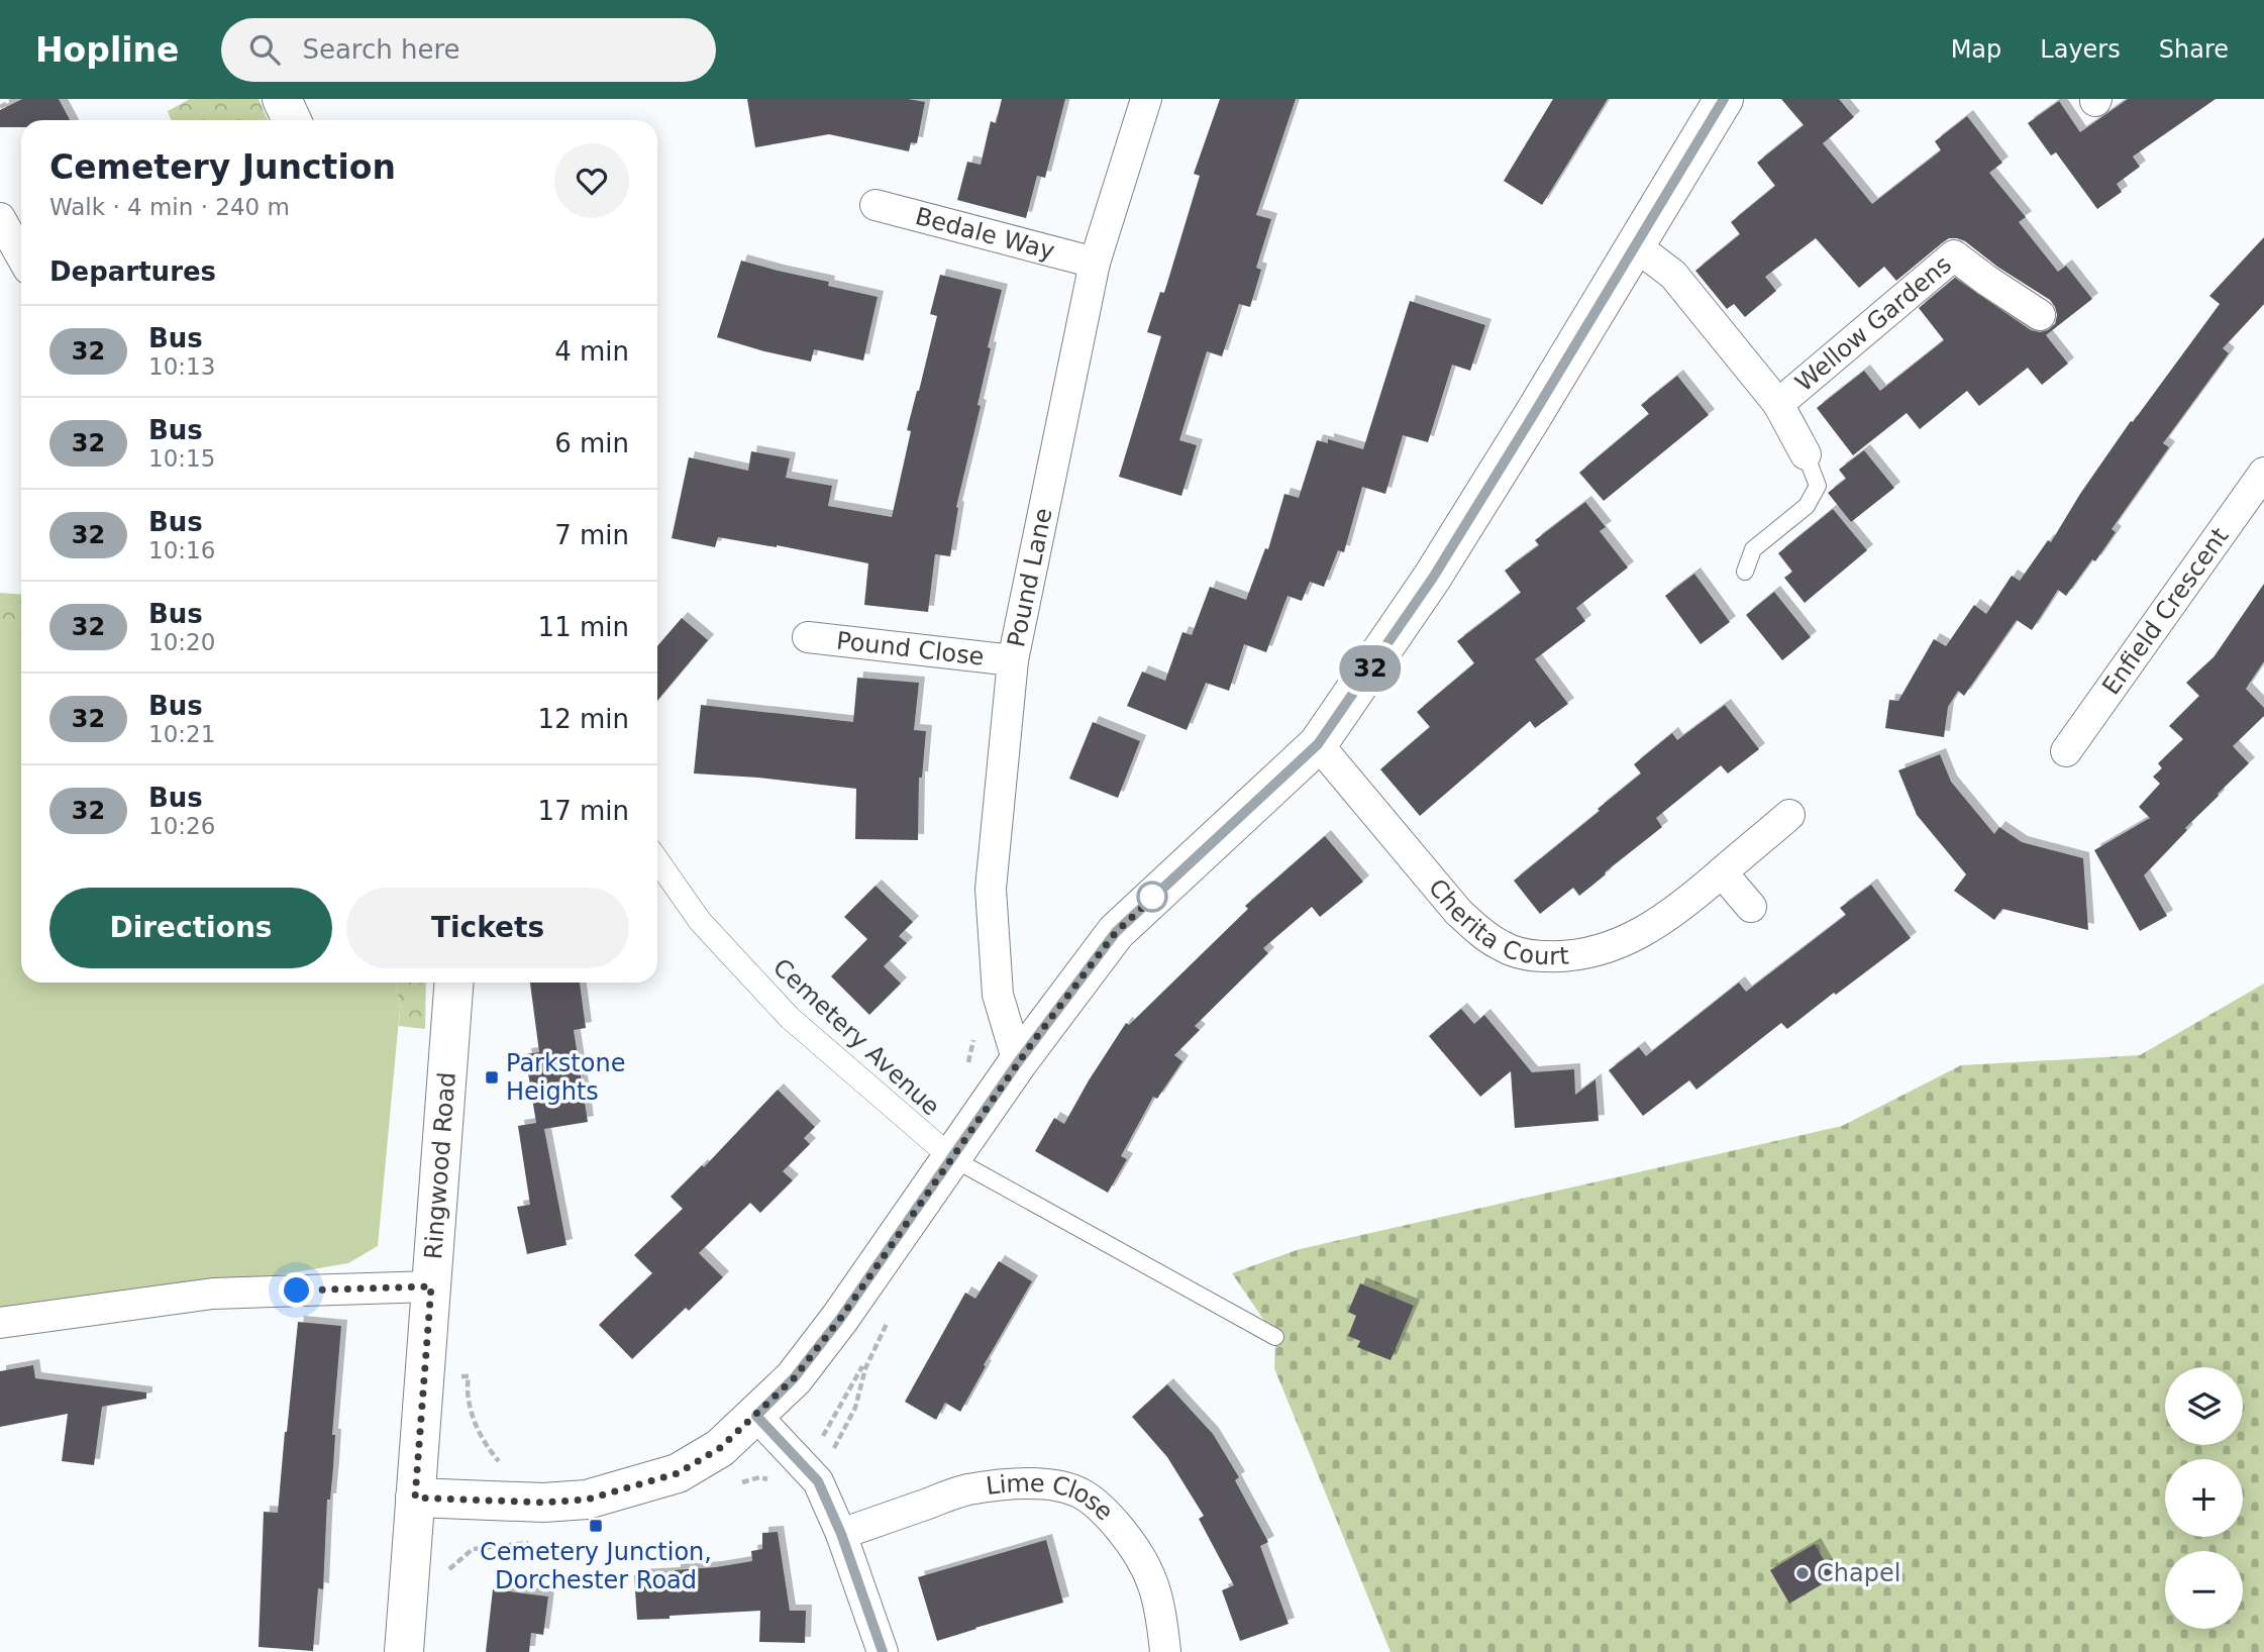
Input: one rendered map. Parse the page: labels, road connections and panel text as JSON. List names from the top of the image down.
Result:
{
  "streets": {
    "street": [
      "Bedale Way",
      "Wellow Gardens",
      "Pound Lane",
      "Enfield Crescent",
      "Pound Close",
      "Cherita Court",
      "Cemetery Avenue",
      "Ringwood Road",
      "Lime Close"
    ]
  },
  "crossings": [
    ["Bedale Way", "Pound Lane"],
    ["Pound Lane", "Pound Close"]
  ],
  "places": {
    "transit": ["Parkstone Heights", "Cemetery Junction, Dorchester Road"],
    "other": ["Chapel"]
  },
  "lines": ["bus line 32"],
  "page": {
    "header": "Hopline",
    "search": "Search here",
    "nav": ["Map", "Layers", "Share"],
    "on_map": "32",
    "heading": [
      ["Cemetery Junction", "Walk · 4 min · 240 m"],
      "Departures"
    ],
    "list": [
      {
        "mark": "32",
        "name": "Bus",
        "note": "10:13",
        "value": "4 min"
      },
      {
        "mark": "32",
        "name": "Bus",
        "note": "10:15",
        "value": "6 min"
      },
      {
        "mark": "32",
        "name": "Bus",
        "note": "10:16",
        "value": "7 min"
      },
      {
        "mark": "32",
        "name": "Bus",
        "note": "10:20",
        "value": "11 min"
      },
      {
        "mark": "32",
        "name": "Bus",
        "note": "10:21",
        "value": "12 min"
      },
      {
        "mark": "32",
        "name": "Bus",
        "note": "10:26",
        "value": "17 min"
      }
    ],
    "buttons": ["Directions", "Tickets"],
    "map_buttons": ["+", "−"]
  }
}
